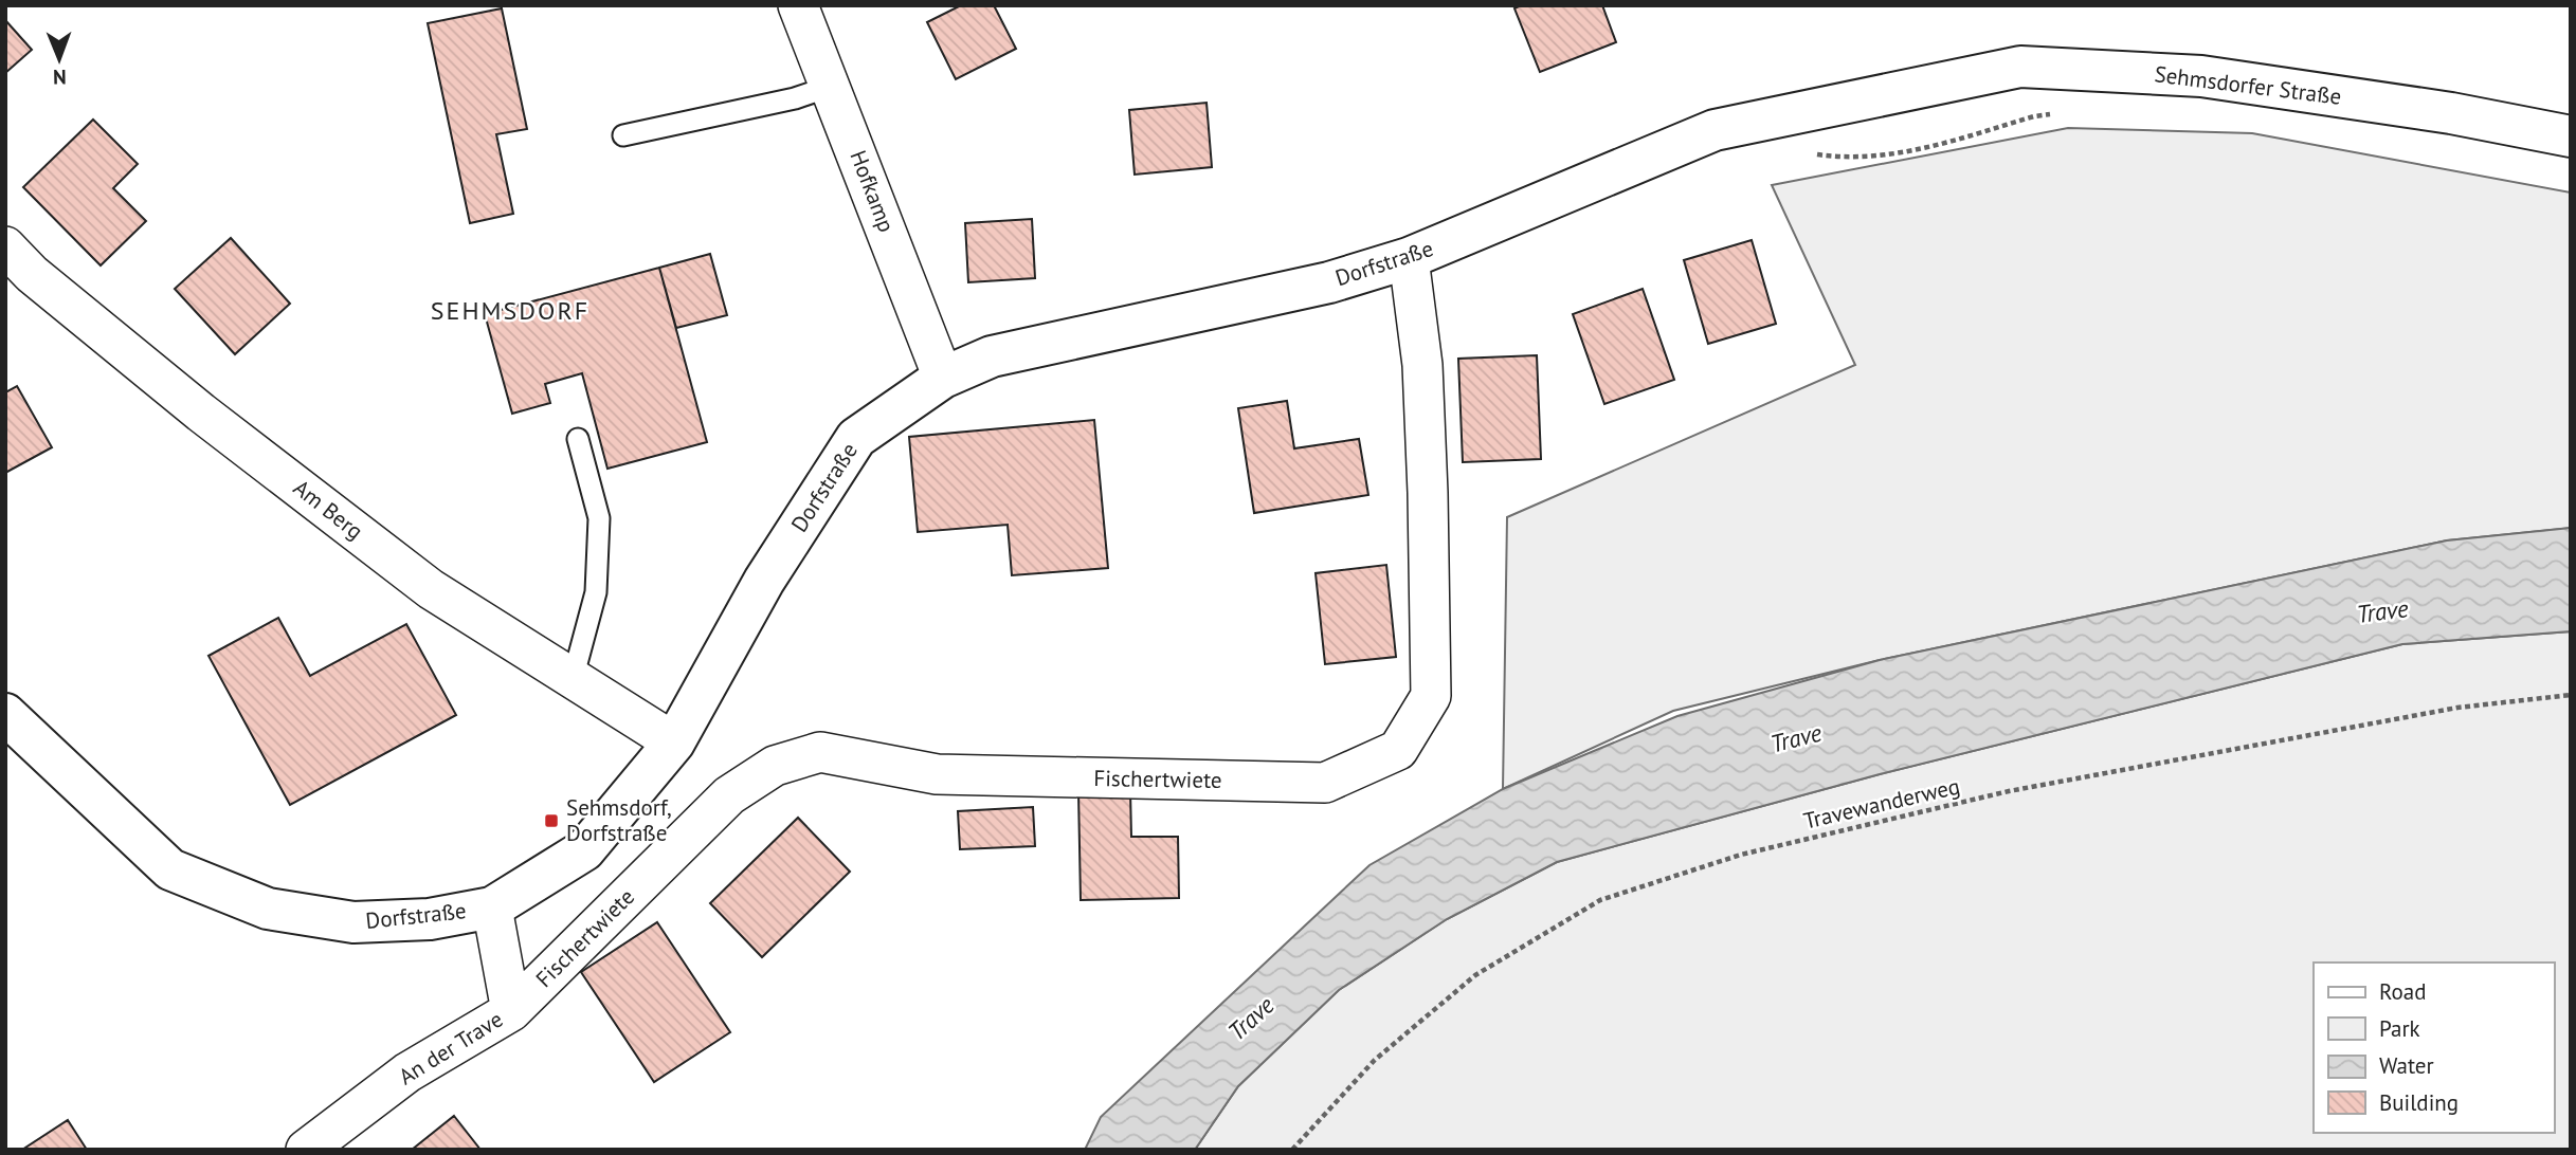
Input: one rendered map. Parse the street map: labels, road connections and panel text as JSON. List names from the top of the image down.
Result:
{
  "streets": {
    "main road": ["Sehmsdorfer Straße", "Dorfstraße"],
    "street": [
      "Hofkamp",
      "Am Berg",
      "Fischertwiete",
      "An der Trave"
    ],
    "path": ["Travewanderweg"]
  },
  "crossings": [
    ["Sehmsdorfer Straße", "Dorfstraße"],
    ["Hofkamp", "Dorfstraße"],
    ["Dorfstraße", "Am Berg"],
    ["Dorfstraße", "Fischertwiete"],
    ["Dorfstraße", "An der Trave"],
    ["Fischertwiete", "An der Trave"]
  ],
  "districts": ["SEHMSDORF"],
  "water": ["Trave"],
  "places": {
    "transit": ["Sehmsdorf, Dorfstraße"]
  },
  "legend": [
    "Road",
    "Park",
    "Water",
    "Building"
  ],
  "north": "bottom"
}
